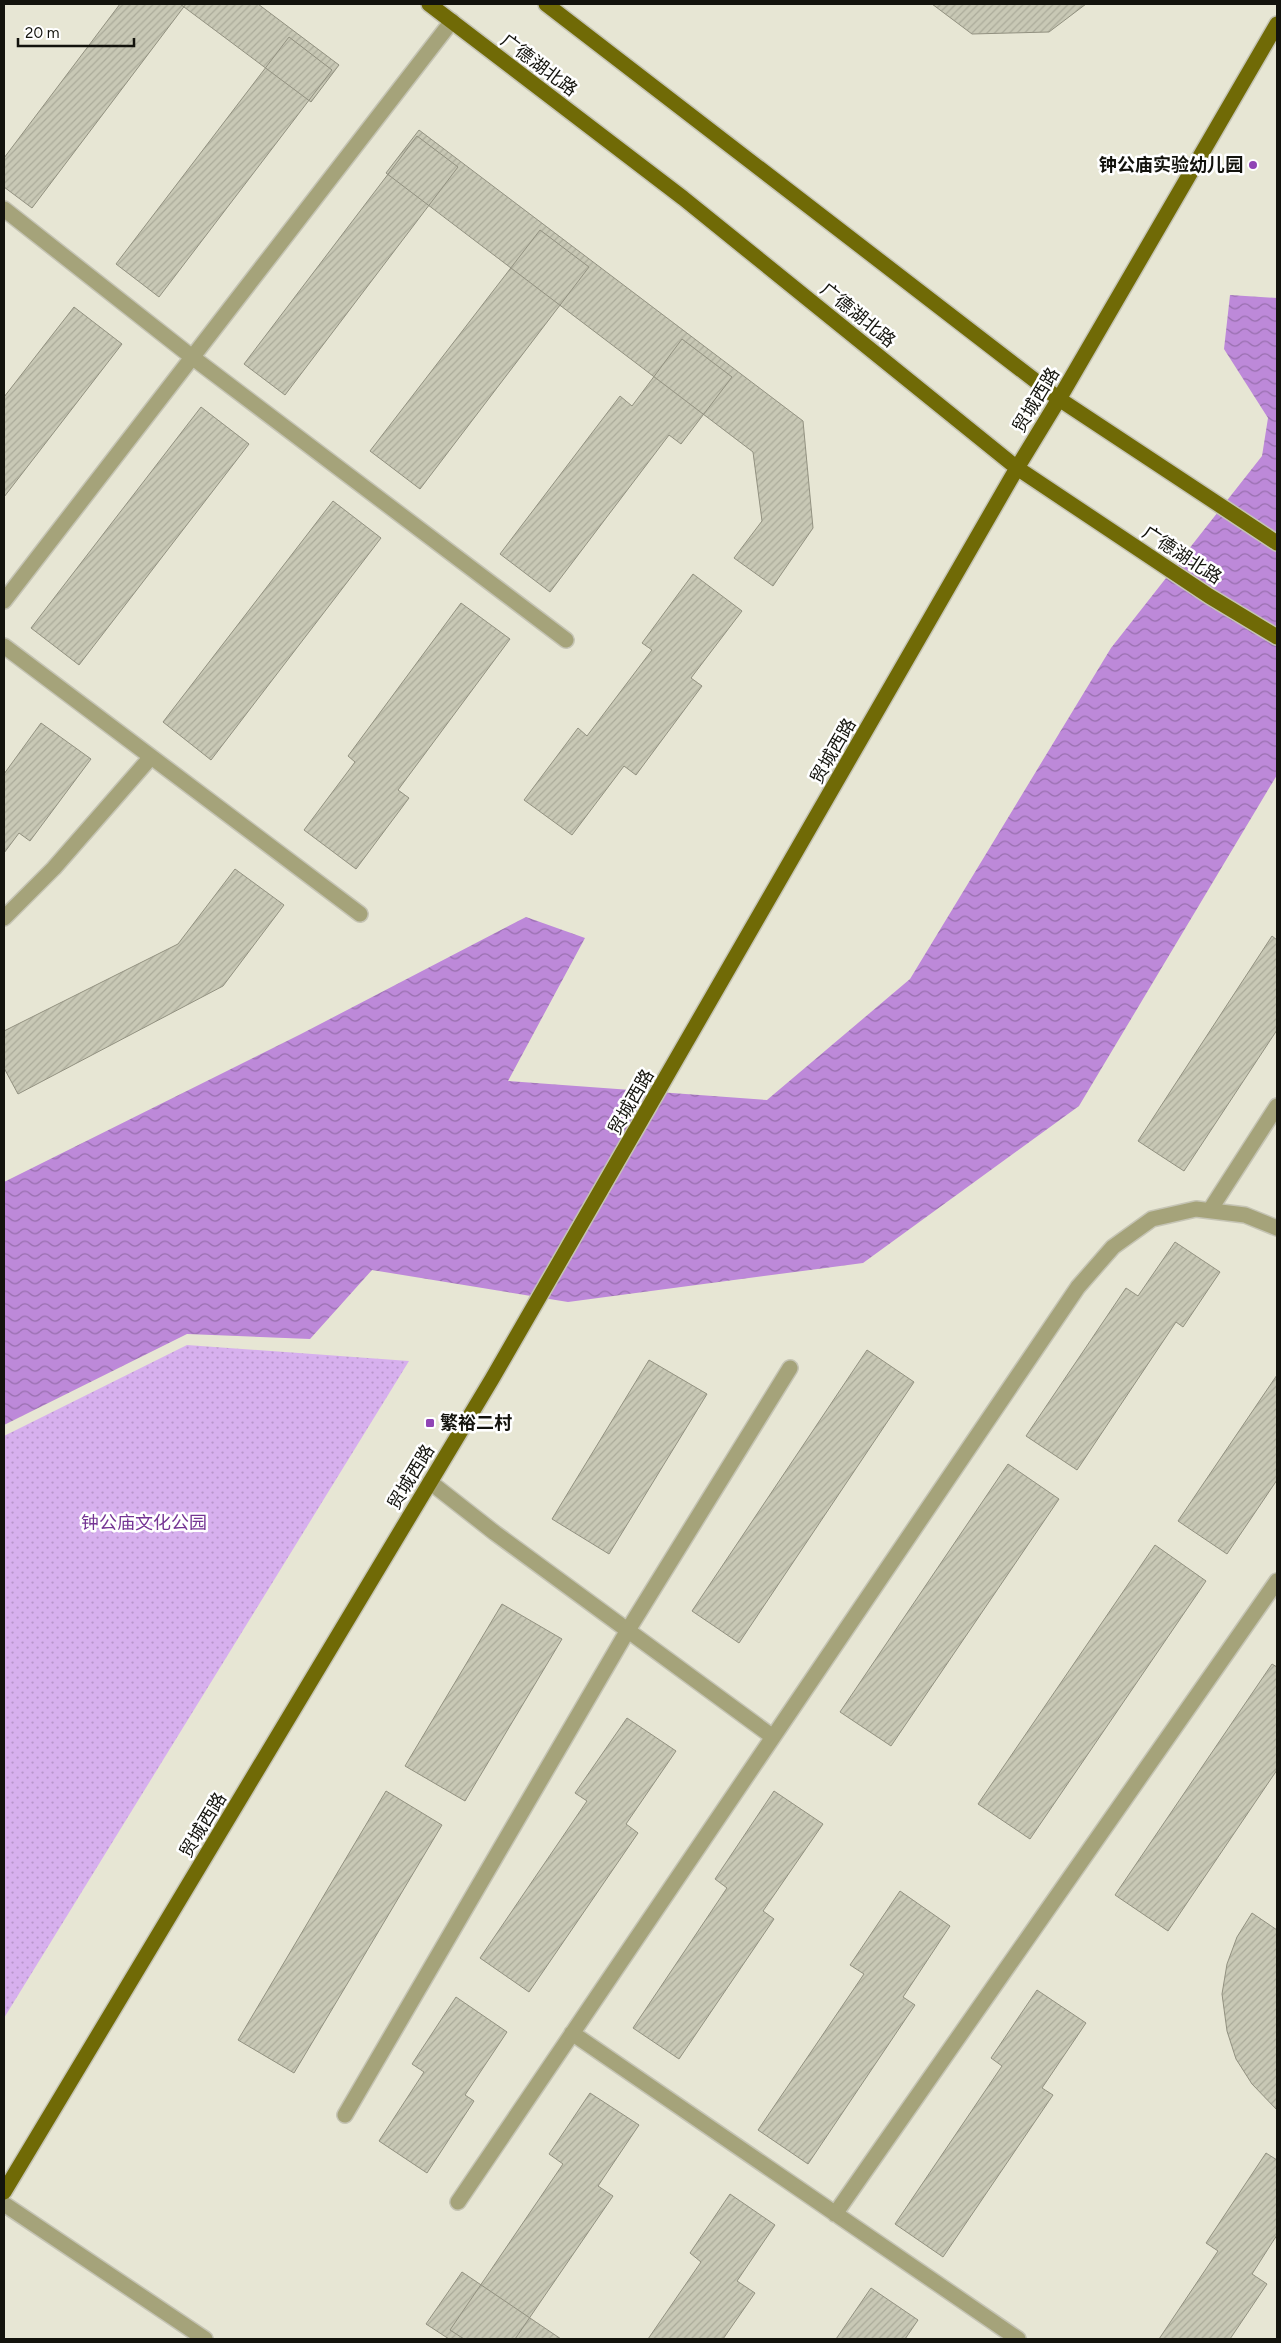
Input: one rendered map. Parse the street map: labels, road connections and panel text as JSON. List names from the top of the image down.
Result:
{
  "streets": {
    "main road": ["广德湖北路", "贸城西路"]
  },
  "crossings": [
    ["广德湖北路", "贸城西路"]
  ],
  "parks": ["钟公庙文化公园"],
  "places": {
    "other": ["钟公庙实验幼儿园"],
    "transit": ["繁裕二村"]
  },
  "scale_bar": "20 m"
}
